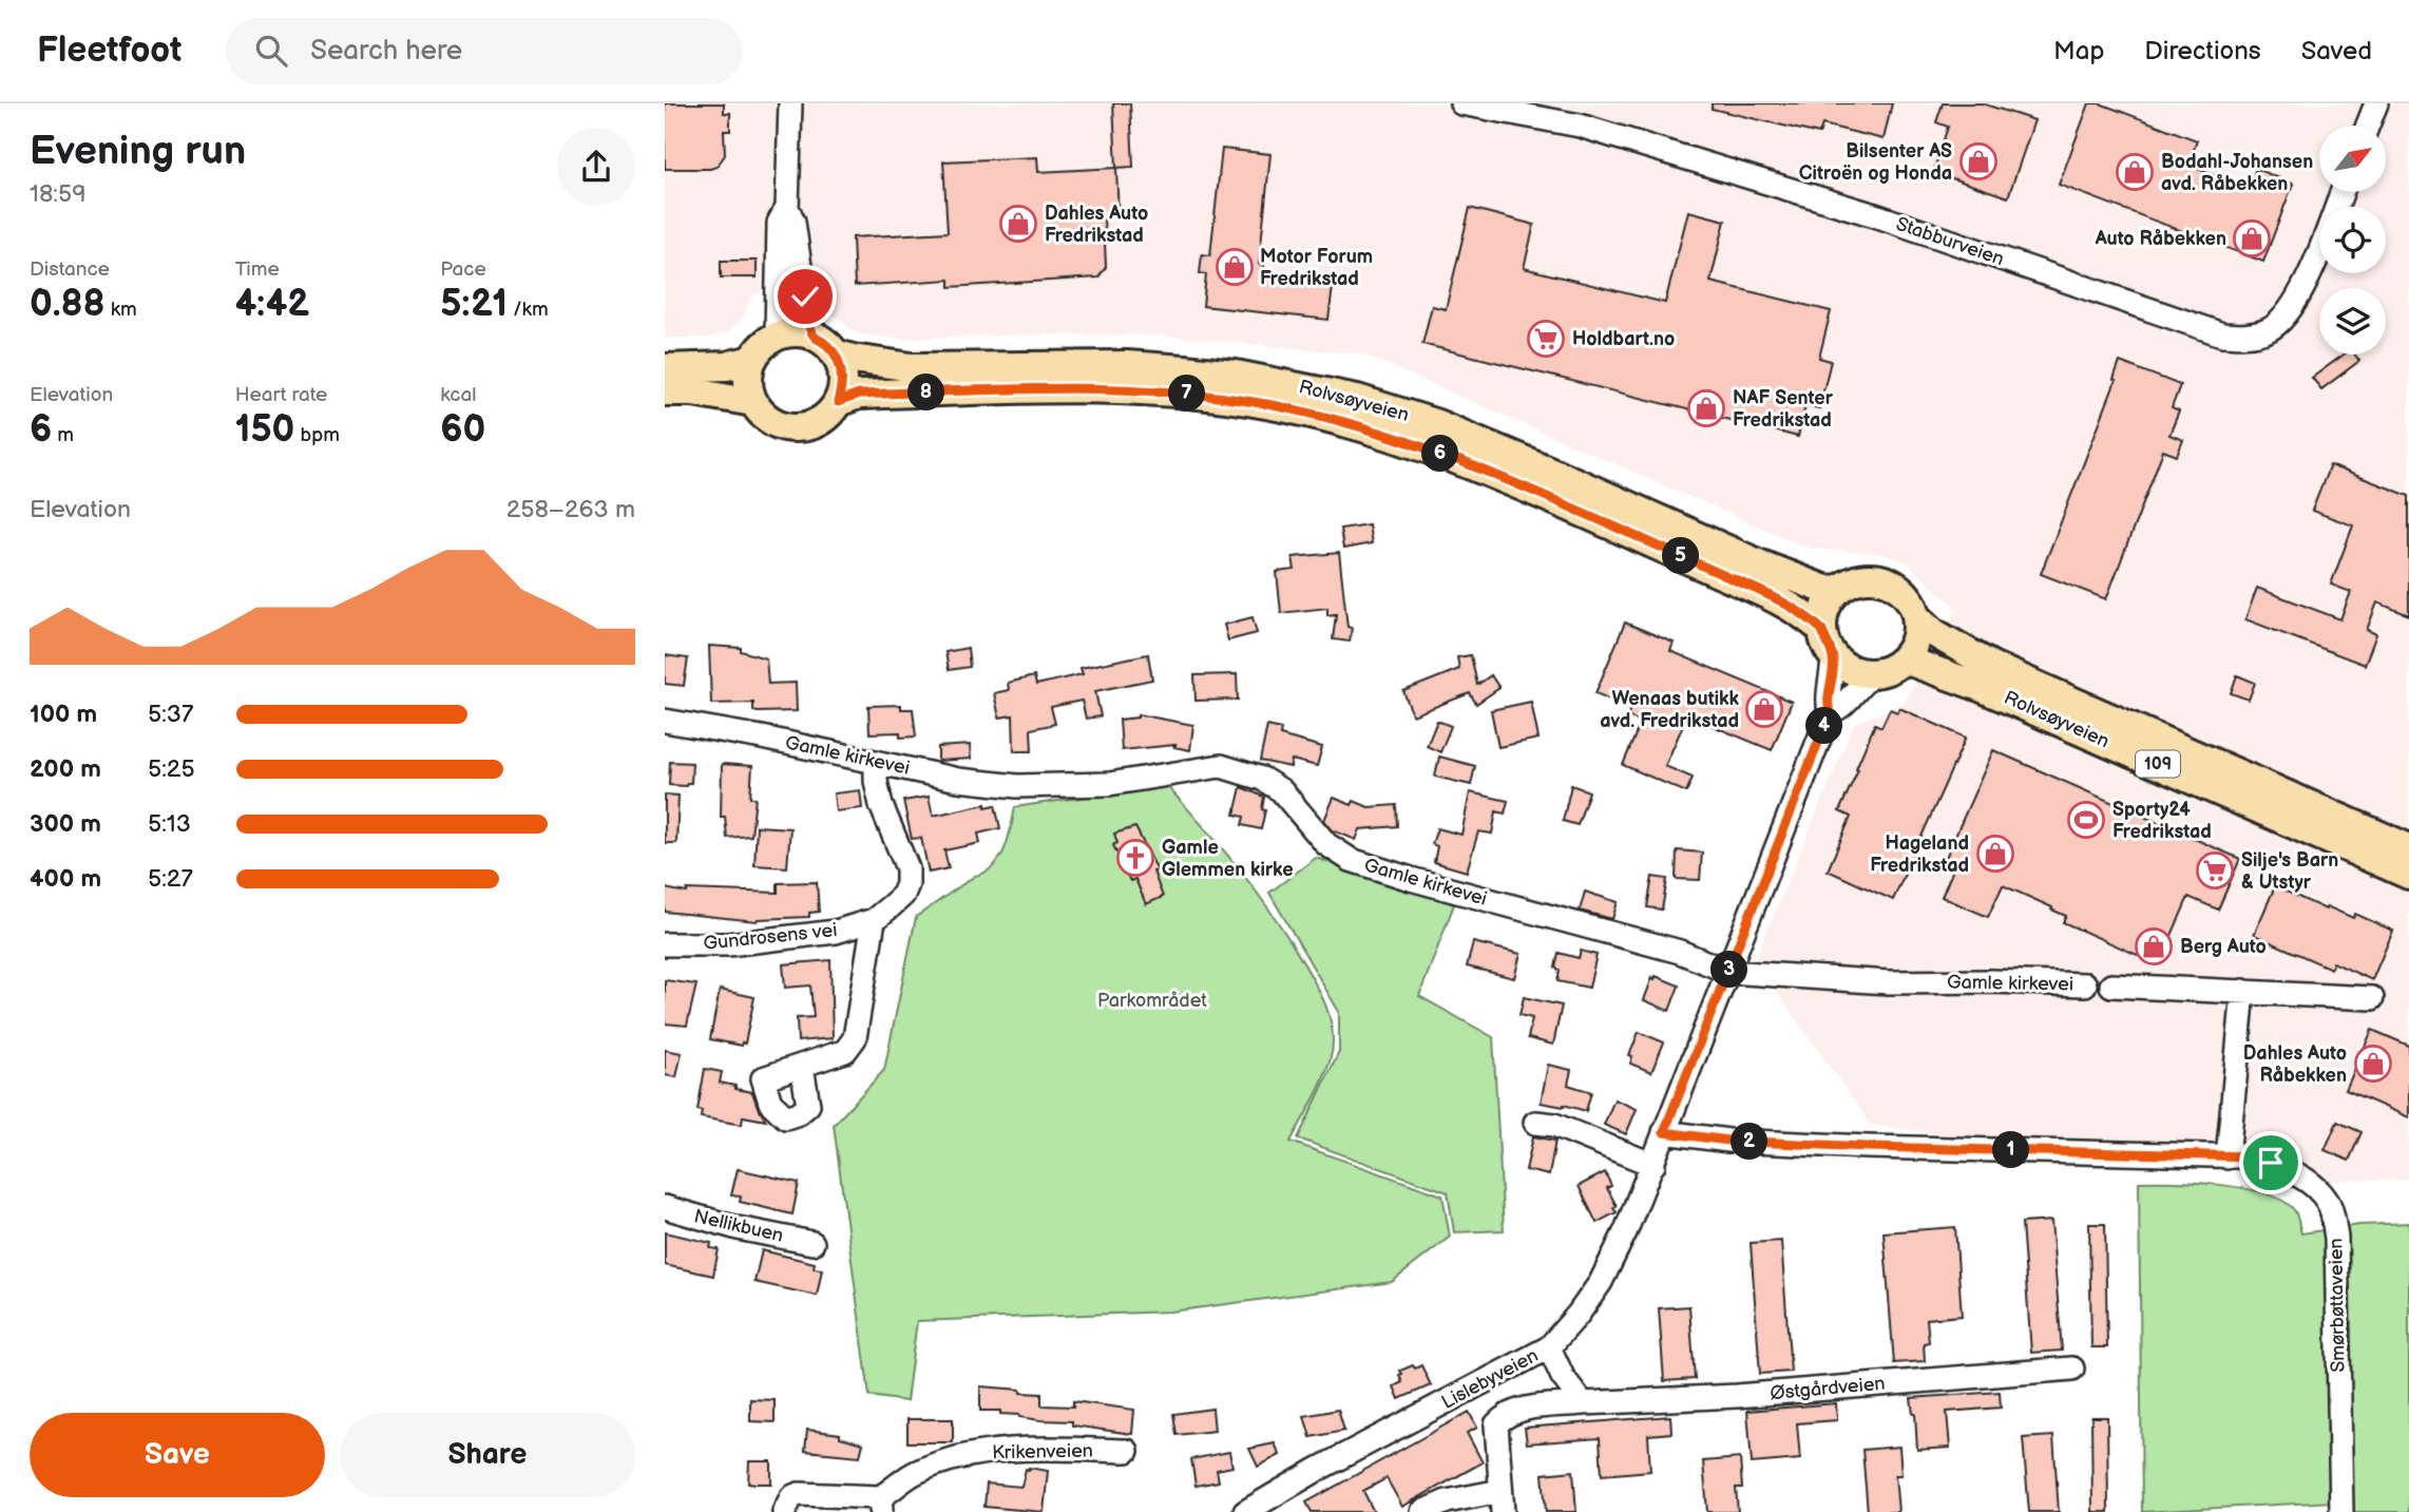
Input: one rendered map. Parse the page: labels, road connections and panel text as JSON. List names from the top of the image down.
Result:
{
  "streets": {
    "main road": ["Rolvsøyveien", "109"],
    "street": [
      "Stabburveien",
      "Gamle kirkevei",
      "Gundrosens vei",
      "Nellikbuen",
      "Smørbøttaveien",
      "Lislebyveien",
      "Østgårdveien",
      "Krikenveien"
    ]
  },
  "crossings": [
    ["Rolvsøyveien", "109"],
    ["Rolvsøyveien", "Lislebyveien"],
    ["Gamle kirkevei", "Gundrosens vei"],
    ["Gamle kirkevei", "Lislebyveien"],
    ["109", "Lislebyveien"],
    ["Smørbøttaveien", "Lislebyveien"]
  ],
  "parks": ["Parkområdet"],
  "places": {
    "shop": [
      "Bilsenter AS Citroën og Honda",
      "Bodahl-Johansen avd. Råbekken",
      "Dahles Auto Fredrikstad",
      "Auto Råbekken",
      "Motor Forum Fredrikstad",
      "NAF Senter Fredrikstad",
      "Wenaas butikk avd. Fredrikstad",
      "Hageland Fredrikstad",
      "Berg Auto",
      "Dahles Auto Råbekken"
    ],
    "supermarket": ["Holdbart.no", "Silje's Barn & Utstyr"],
    "sports": ["Sporty24 Fredrikstad"],
    "church": ["Gamle Glemmen kirke"]
  },
  "north": "top right",
  "page": {
    "header": "Fleetfoot",
    "search": "Search here",
    "nav": ["Map", "Directions", "Saved"],
    "heading": ["Evening run", "18:59"],
    "stats": [
      ["Distance", "0.88 km"],
      ["Time", "4:42"],
      ["Pace", "5:21 /km"],
      ["Elevation", "6 m"],
      ["Heart rate", "150 bpm"],
      ["kcal", "60"]
    ],
    "pins": [
      "8",
      "7",
      "6",
      "5",
      "4",
      "3",
      "2",
      "1"
    ],
    "chart": ["Elevation", "258–263 m"],
    "list": [
      {
        "name": "100 m",
        "note": "5:37"
      },
      {
        "name": "200 m",
        "note": "5:25"
      },
      {
        "name": "300 m",
        "note": "5:13"
      },
      {
        "name": "400 m",
        "note": "5:27"
      }
    ],
    "buttons": ["Save", "Share"]
  }
}
